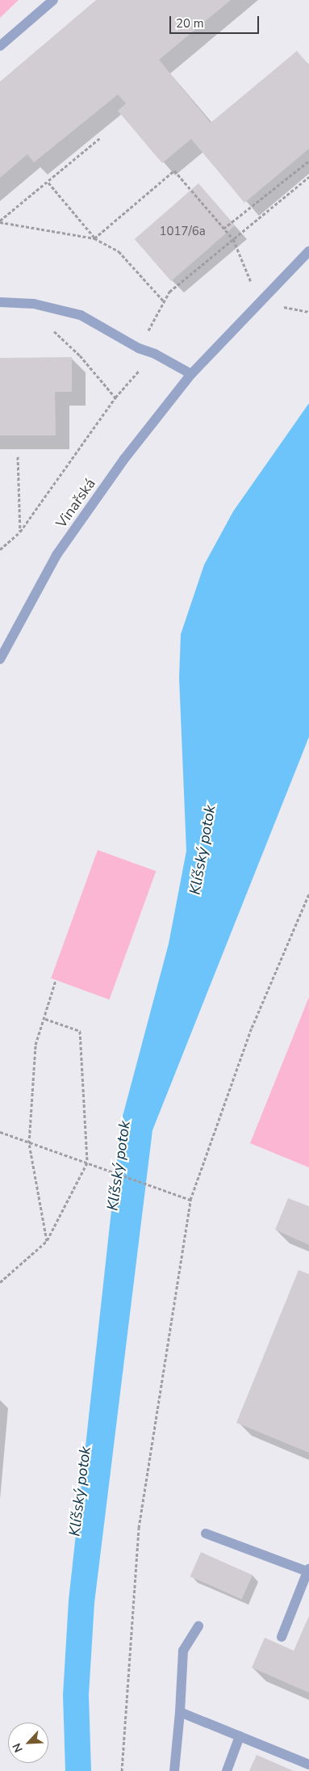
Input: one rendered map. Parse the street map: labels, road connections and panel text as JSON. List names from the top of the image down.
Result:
{
  "streets": {
    "street": ["Vinařská"]
  },
  "water": ["Klíšský potok"],
  "house_numbers": ["1017/6a"],
  "scale_bar": "20 m",
  "north": "bottom left"
}
